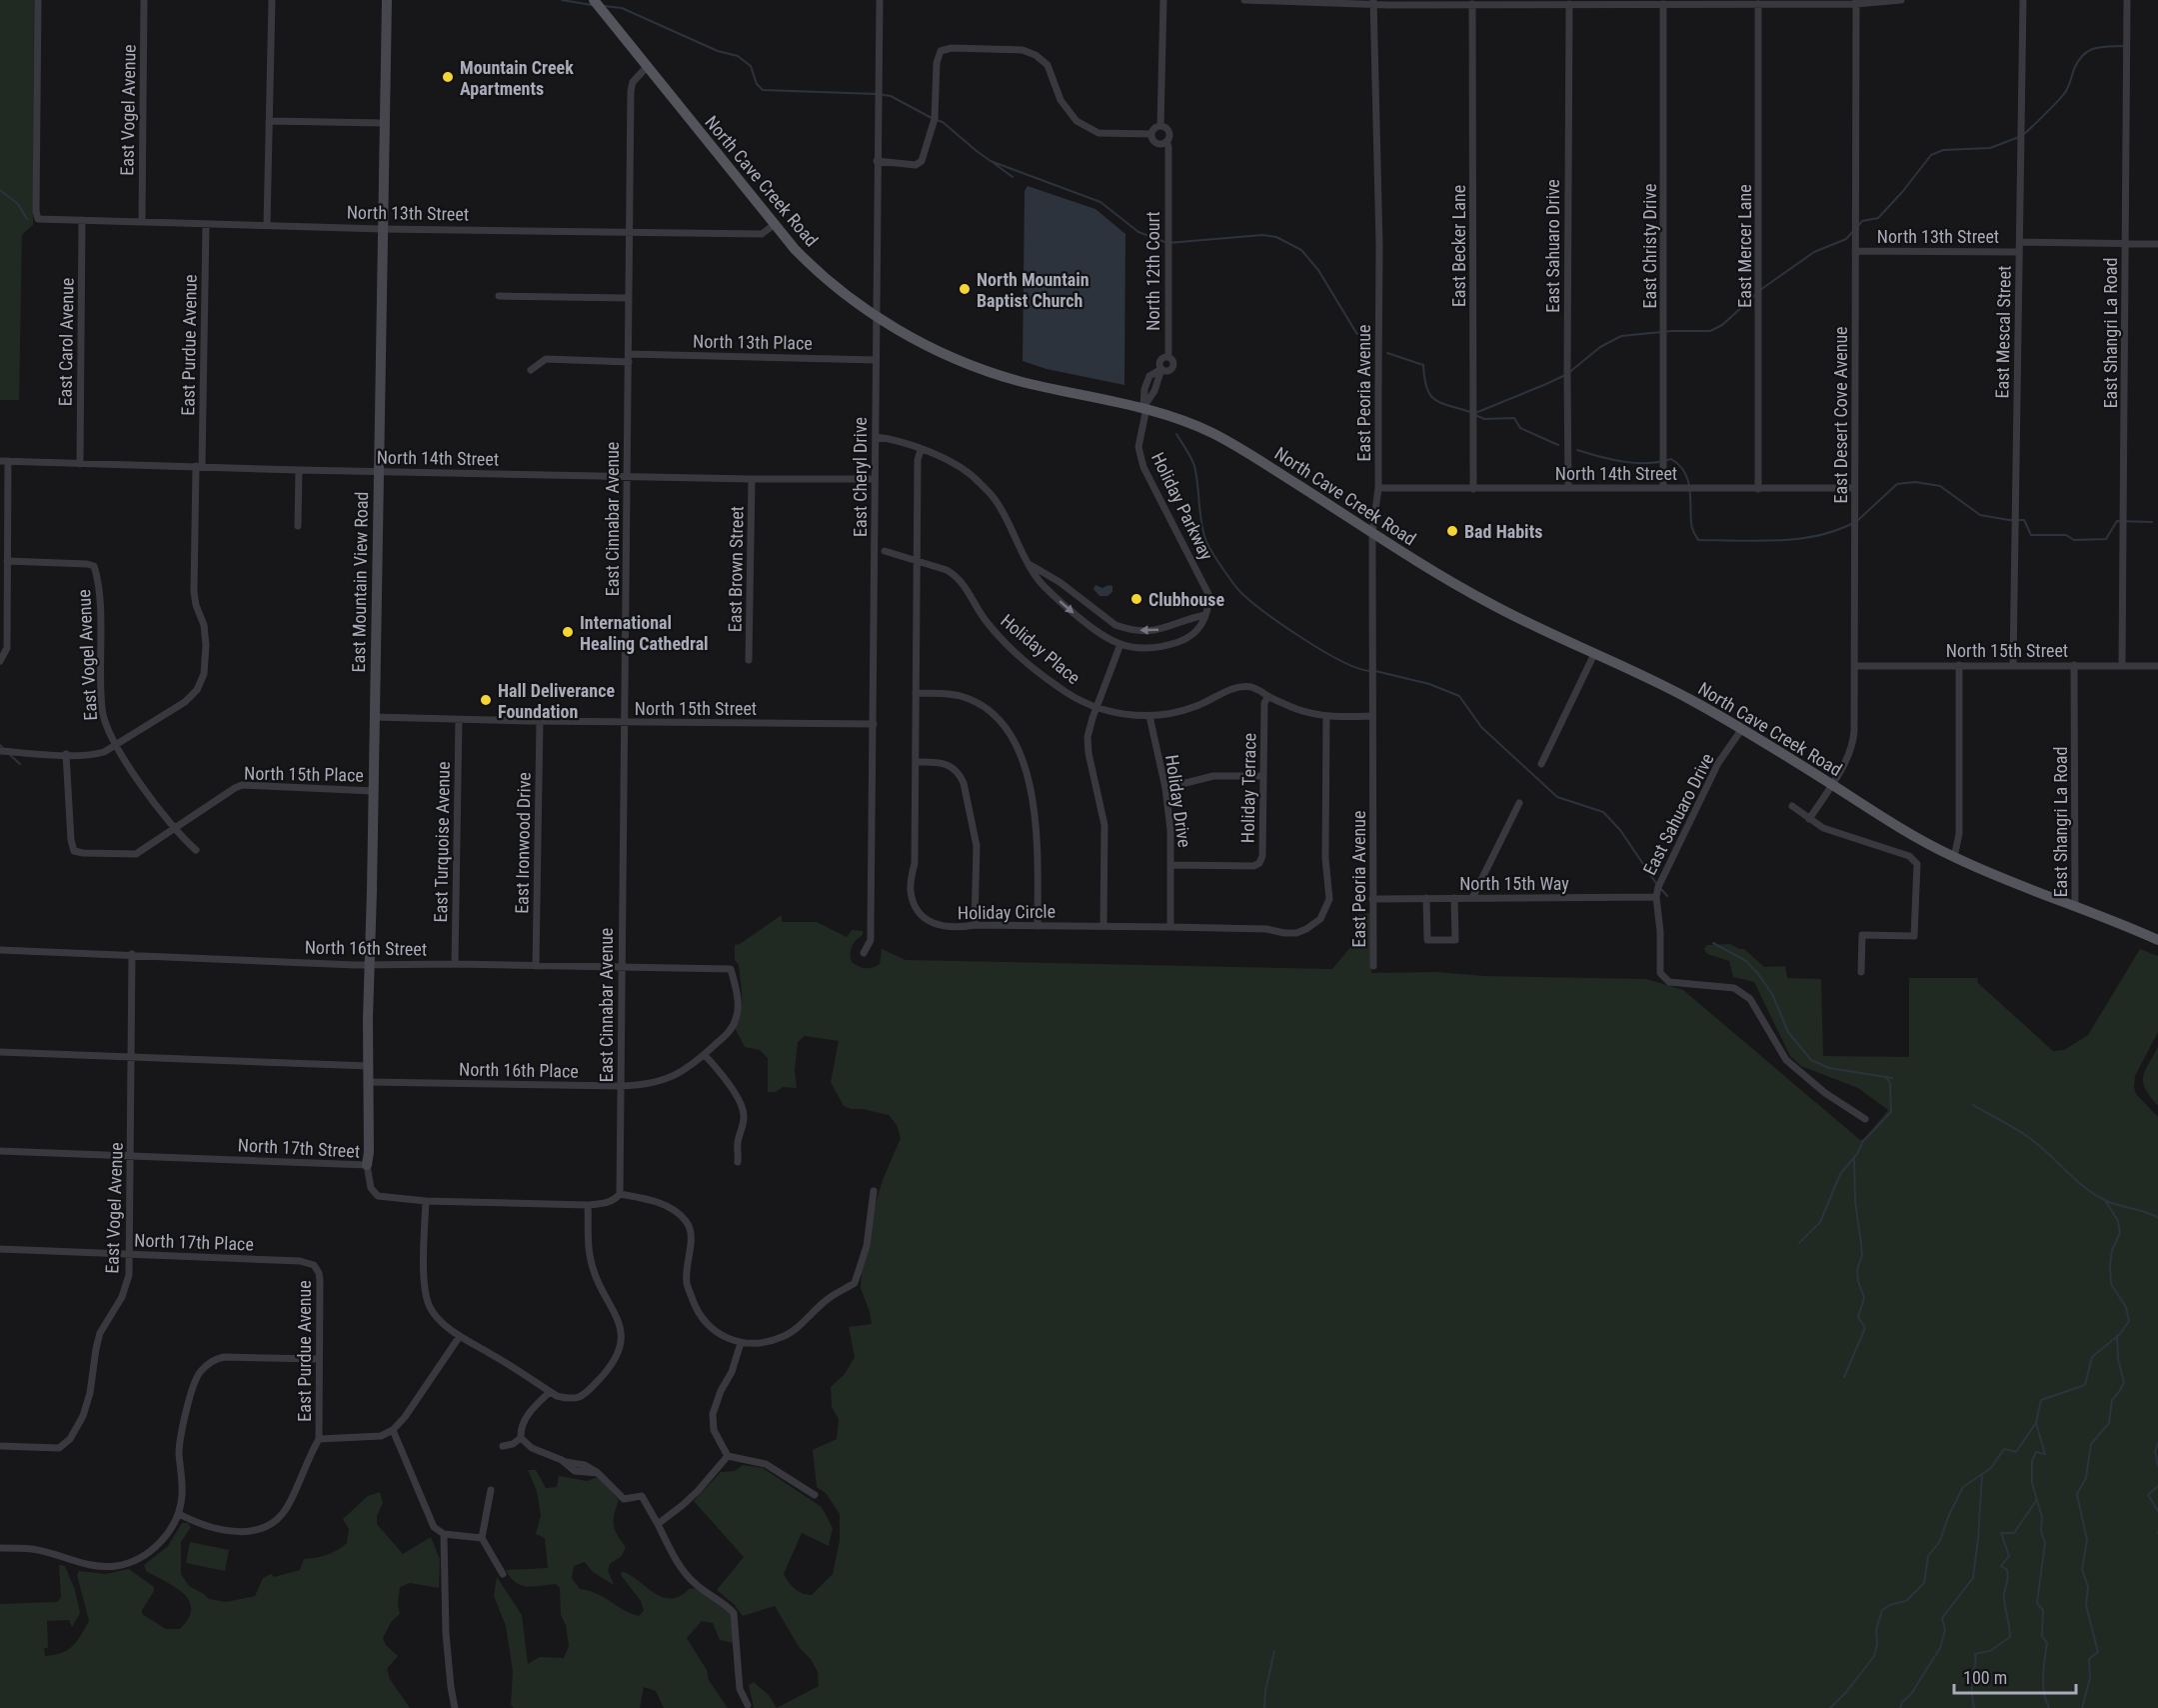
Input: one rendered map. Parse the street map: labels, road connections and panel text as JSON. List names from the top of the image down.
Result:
{
  "streets": {
    "main road": ["North Cave Creek Road"],
    "street": [
      "East Vogel Avenue",
      "North 13th Street",
      "East Becker Lane",
      "East Sahuaro Drive",
      "East Christy Drive",
      "East Mercer Lane",
      "North 12th Court",
      "East Mescal Street",
      "East Shangri La Road",
      "East Carol Avenue",
      "North 13th Place",
      "East Purdue Avenue",
      "East Peoria Avenue",
      "East Desert Cove Avenue",
      "North 14th Street",
      "East Cheryl Drive",
      "Holiday Parkway",
      "East Cinnabar Avenue",
      "East Brown Street",
      "East Mountain View Road",
      "Holiday Place",
      "North 15th Street",
      "North 15th Place",
      "Holiday Terrace",
      "Holiday Drive",
      "East Turquoise Avenue",
      "East Ironwood Drive",
      "North 15th Way",
      "Holiday Circle",
      "North 16th Street",
      "North 16th Place",
      "North 17th Street",
      "North 17th Place"
    ]
  },
  "crossings": [
    ["East Vogel Avenue", "North 13th Street"],
    ["East Vogel Avenue", "East Purdue Avenue"],
    ["East Vogel Avenue", "North 15th Place"],
    ["East Vogel Avenue", "North 16th Street"],
    ["East Vogel Avenue", "North 17th Street"],
    ["East Vogel Avenue", "North 17th Place"],
    ["North Cave Creek Road", "North 13th Street"],
    ["North Cave Creek Road", "East Sahuaro Drive"],
    ["North Cave Creek Road", "East Shangri La Road"],
    ["North Cave Creek Road", "East Peoria Avenue"],
    ["North Cave Creek Road", "East Desert Cove Avenue"],
    ["North Cave Creek Road", "East Cheryl Drive"],
    ["North Cave Creek Road", "Holiday Parkway"],
    ["North Cave Creek Road", "East Cinnabar Avenue"],
    ["North 13th Street", "East Mescal Street"],
    ["North 13th Street", "East Shangri La Road"],
    ["North 13th Street", "East Carol Avenue"],
    ["North 13th Street", "East Purdue Avenue"],
    ["North 13th Street", "East Desert Cove Avenue"],
    ["North 13th Street", "East Cinnabar Avenue"],
    ["North 13th Street", "East Mountain View Road"],
    ["East Becker Lane", "North 14th Street"],
    ["East Sahuaro Drive", "North 14th Street"],
    ["East Sahuaro Drive", "North 15th Way"],
    ["East Christy Drive", "North 14th Street"],
    ["East Mercer Lane", "North 14th Street"],
    ["North 12th Court", "Holiday Parkway"],
    ["East Mescal Street", "North 15th Street"],
    ["East Shangri La Road", "North 15th Street"],
    ["East Carol Avenue", "North 14th Street"],
    ["North 13th Place", "East Cheryl Drive"],
    ["North 13th Place", "East Cinnabar Avenue"],
    ["East Purdue Avenue", "North 14th Street"],
    ["East Purdue Avenue", "North 17th Place"],
    ["East Peoria Avenue", "North 14th Street"],
    ["East Peoria Avenue", "Holiday Place"],
    ["East Peoria Avenue", "North 15th Way"],
    ["East Desert Cove Avenue", "North 14th Street"],
    ["East Desert Cove Avenue", "North 15th Street"],
    ["North 14th Street", "East Cheryl Drive"],
    ["North 14th Street", "East Cinnabar Avenue"],
    ["North 14th Street", "East Brown Street"],
    ["North 14th Street", "East Mountain View Road"],
    ["East Cheryl Drive", "North 15th Street"],
    ["East Cinnabar Avenue", "North 15th Street"],
    ["East Cinnabar Avenue", "North 16th Street"],
    ["East Cinnabar Avenue", "North 16th Place"],
    ["East Cinnabar Avenue", "North 17th Street"],
    ["East Mountain View Road", "North 15th Street"],
    ["East Mountain View Road", "North 15th Place"],
    ["East Mountain View Road", "North 16th Street"],
    ["East Mountain View Road", "North 16th Place"],
    ["East Mountain View Road", "North 17th Street"],
    ["Holiday Place", "Holiday Terrace"],
    ["Holiday Place", "Holiday Drive"],
    ["Holiday Place", "Holiday Circle"],
    ["North 15th Street", "East Turquoise Avenue"],
    ["North 15th Street", "East Ironwood Drive"],
    ["Holiday Terrace", "Holiday Drive"],
    ["Holiday Drive", "Holiday Circle"],
    ["East Turquoise Avenue", "North 16th Street"],
    ["East Ironwood Drive", "North 16th Street"],
    ["North 16th Street", "North 16th Place"]
  ],
  "places": [
    "Mountain Creek Apartments",
    "North Mountain Baptist Church",
    "Bad Habits",
    "Clubhouse",
    "International Healing Cathedral",
    "Hall Deliverance Foundation"
  ],
  "scale_bar": "100 m"
}
